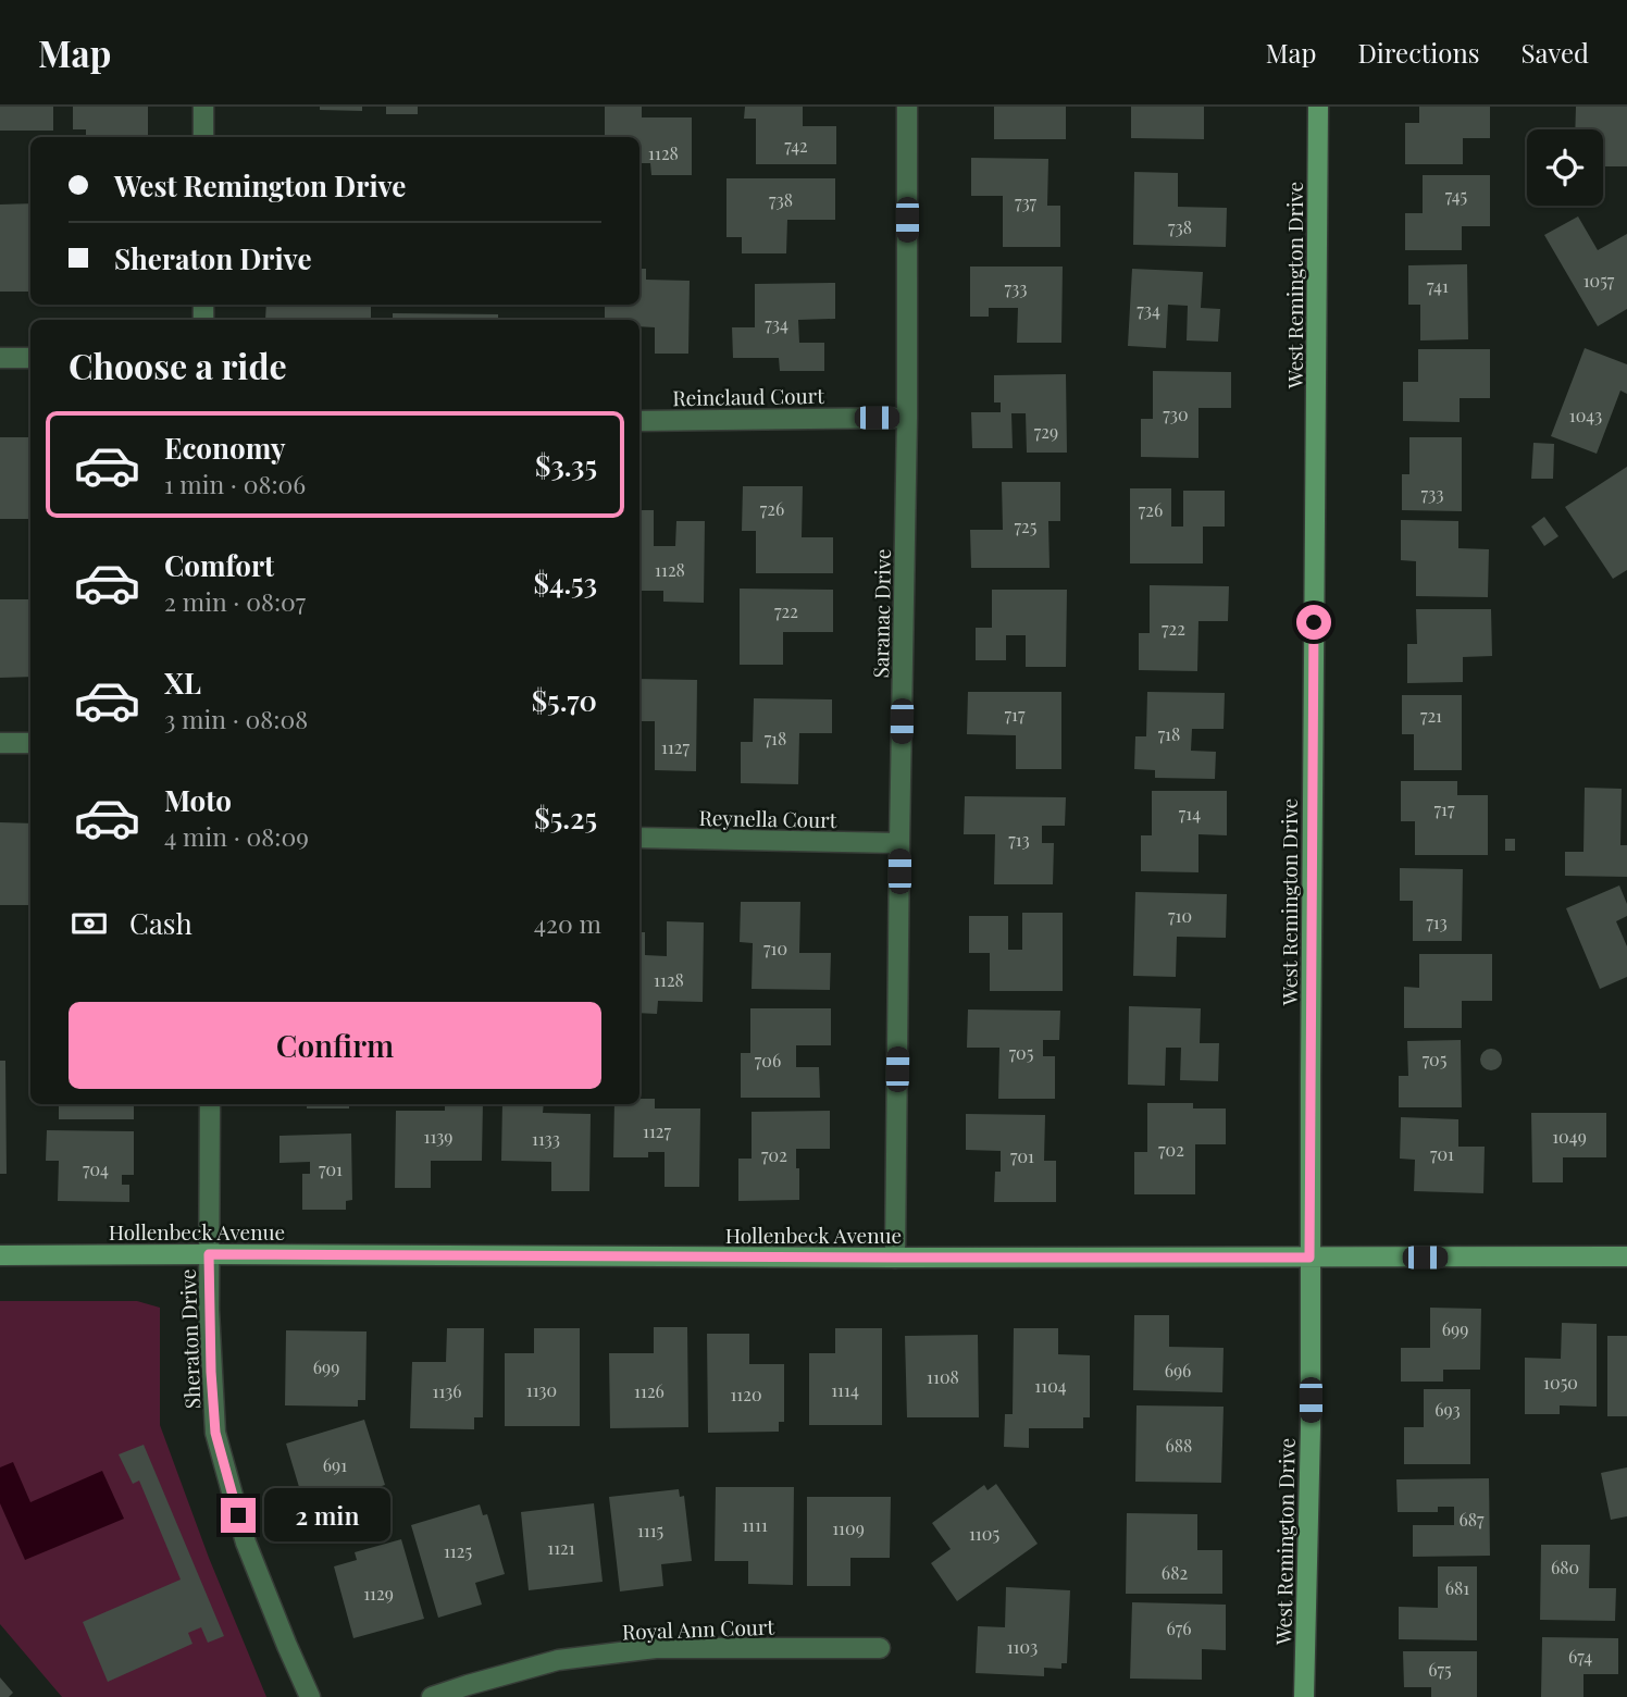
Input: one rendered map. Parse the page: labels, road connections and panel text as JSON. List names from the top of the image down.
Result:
{
  "streets": {
    "street": [
      "West Remington Drive",
      "Reinclaud Court",
      "Saranac Drive",
      "Reynella Court",
      "Hollenbeck Avenue",
      "Sheraton Drive",
      "Royal Ann Court"
    ]
  },
  "crossings": [
    ["West Remington Drive", "Hollenbeck Avenue"],
    ["Reinclaud Court", "Saranac Drive"],
    ["Saranac Drive", "Reynella Court"],
    ["Saranac Drive", "Hollenbeck Avenue"],
    ["Hollenbeck Avenue", "Sheraton Drive"]
  ],
  "house_numbers": [
    "742",
    "1128",
    "745",
    "738",
    "737",
    "738",
    "1057",
    "741",
    "733",
    "734",
    "734",
    "730",
    "1043",
    "729",
    "733",
    "726",
    "726",
    "725",
    "1128",
    "722",
    "722",
    "717",
    "721",
    "718",
    "718",
    "1127",
    "717",
    "714",
    "713",
    "710",
    "713",
    "710",
    "1128",
    "705",
    "705",
    "706",
    "1127",
    "1139",
    "1049",
    "1133",
    "702",
    "701",
    "702",
    "701",
    "704",
    "701",
    "699",
    "699",
    "696",
    "1108",
    "1050",
    "1104",
    "1130",
    "1114",
    "1136",
    "1126",
    "1120",
    "693",
    "688",
    "691",
    "687",
    "1111",
    "1109",
    "1115",
    "1105",
    "1121",
    "1125",
    "680",
    "682",
    "681",
    "1129",
    "676",
    "1103",
    "674",
    "675"
  ],
  "page": {
    "header": "Map",
    "nav": ["Map", "Directions", "Saved"],
    "banner": ["West Remington Drive", "Sheraton Drive"],
    "heading": "Choose a ride",
    "list": [
      {
        "name": "Economy",
        "note": "1 min · 08:06",
        "value": "$3.35"
      },
      {
        "name": "Comfort",
        "note": "2 min · 08:07",
        "value": "$4.53"
      },
      {
        "name": "XL",
        "note": "3 min · 08:08",
        "value": "$5.70"
      },
      {
        "name": "Moto",
        "note": "4 min · 08:09",
        "value": "$5.25"
      }
    ],
    "pay": ["Cash", "420 m"],
    "buttons": "Confirm",
    "bubble": "2 min"
  }
}
